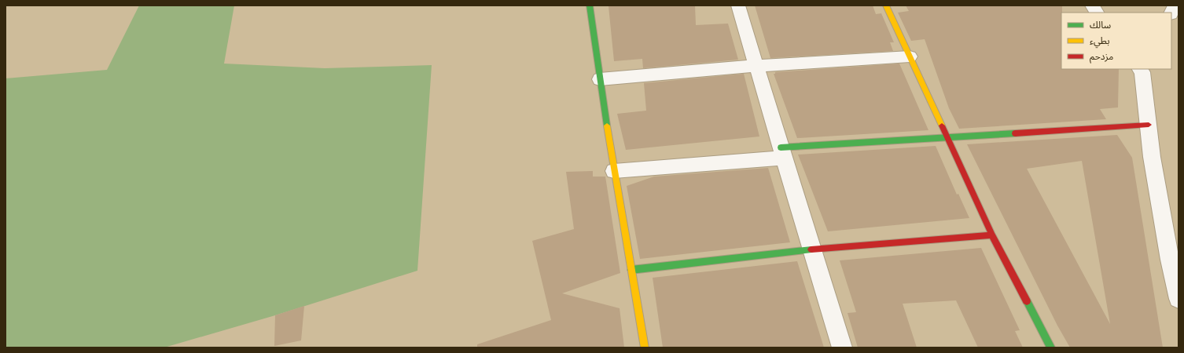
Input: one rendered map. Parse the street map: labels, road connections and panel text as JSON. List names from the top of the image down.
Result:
{
  "legend": ["سالك", "بطيء", "مزدحم"]
}
